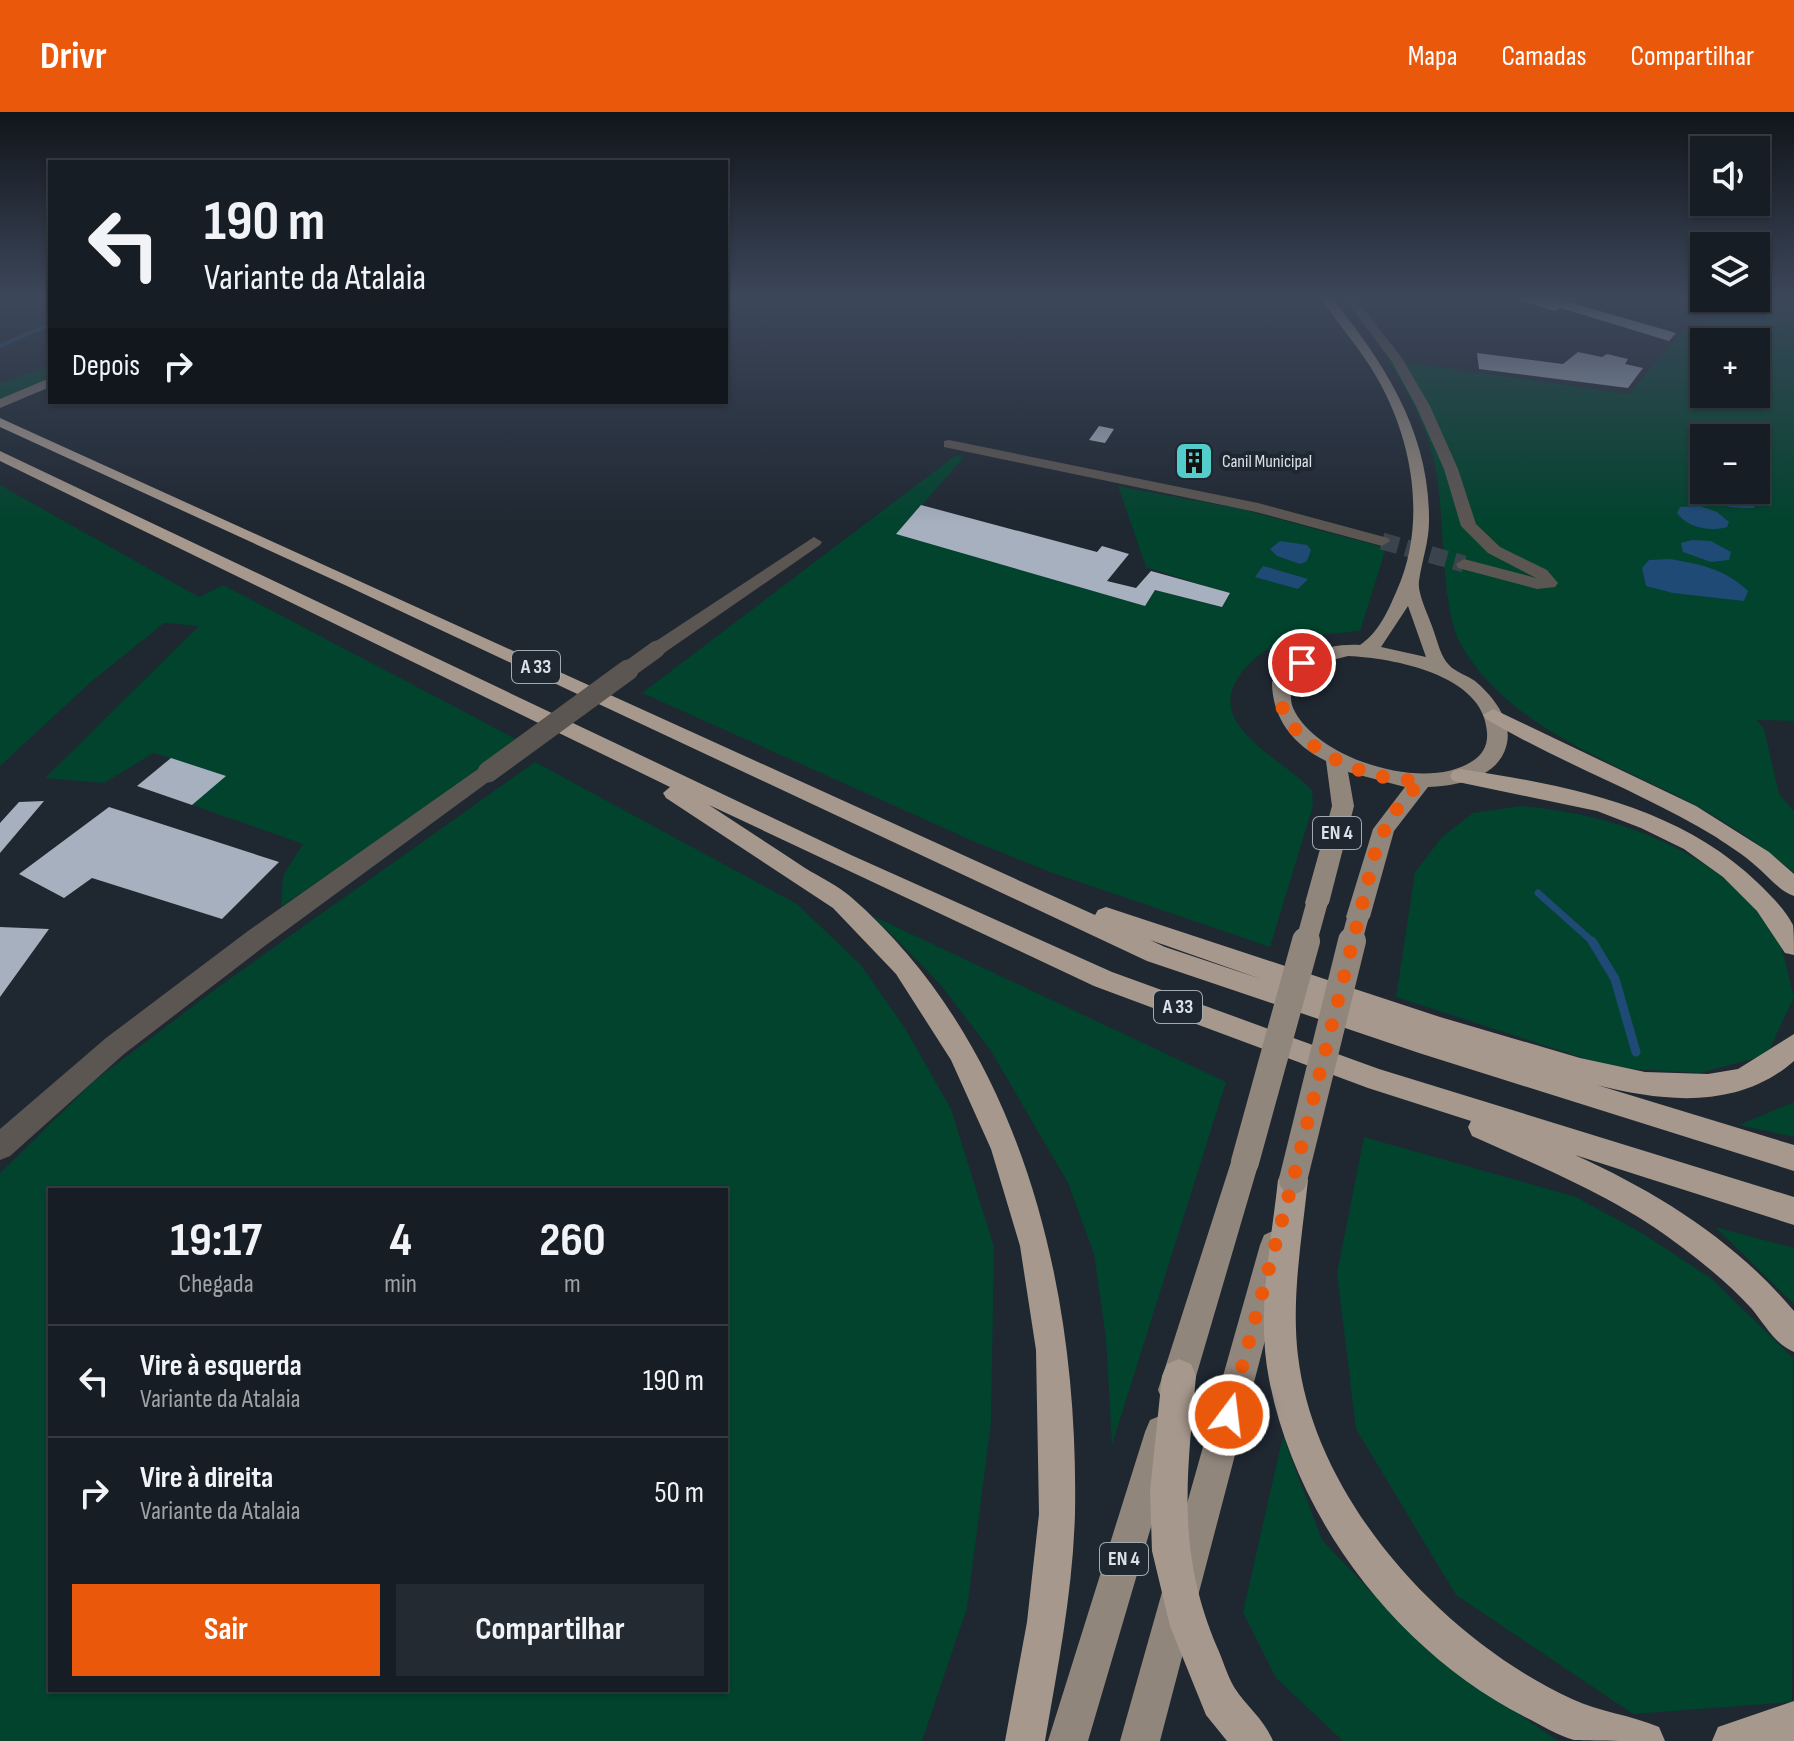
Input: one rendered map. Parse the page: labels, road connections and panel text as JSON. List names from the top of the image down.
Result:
{
  "streets": {
    "highway": ["A 33"],
    "main road": ["EN 4"]
  },
  "places": {
    "building": ["Canil Municipal"]
  },
  "page": {
    "header": "Drivr",
    "nav": ["Mapa", "Camadas", "Compartilhar"],
    "map_buttons": ["+", "−"],
    "turn": ["190 m", "Variante da Atalaia"],
    "then": "Depois",
    "eta": [
      "19:17",
      "Chegada",
      "4",
      "min",
      "260",
      "m"
    ],
    "list": [
      {
        "name": "Vire à esquerda",
        "note": "Variante da Atalaia",
        "value": "190 m"
      },
      {
        "name": "Vire à direita",
        "note": "Variante da Atalaia",
        "value": "50 m"
      }
    ],
    "buttons": ["Sair", "Compartilhar"]
  }
}
